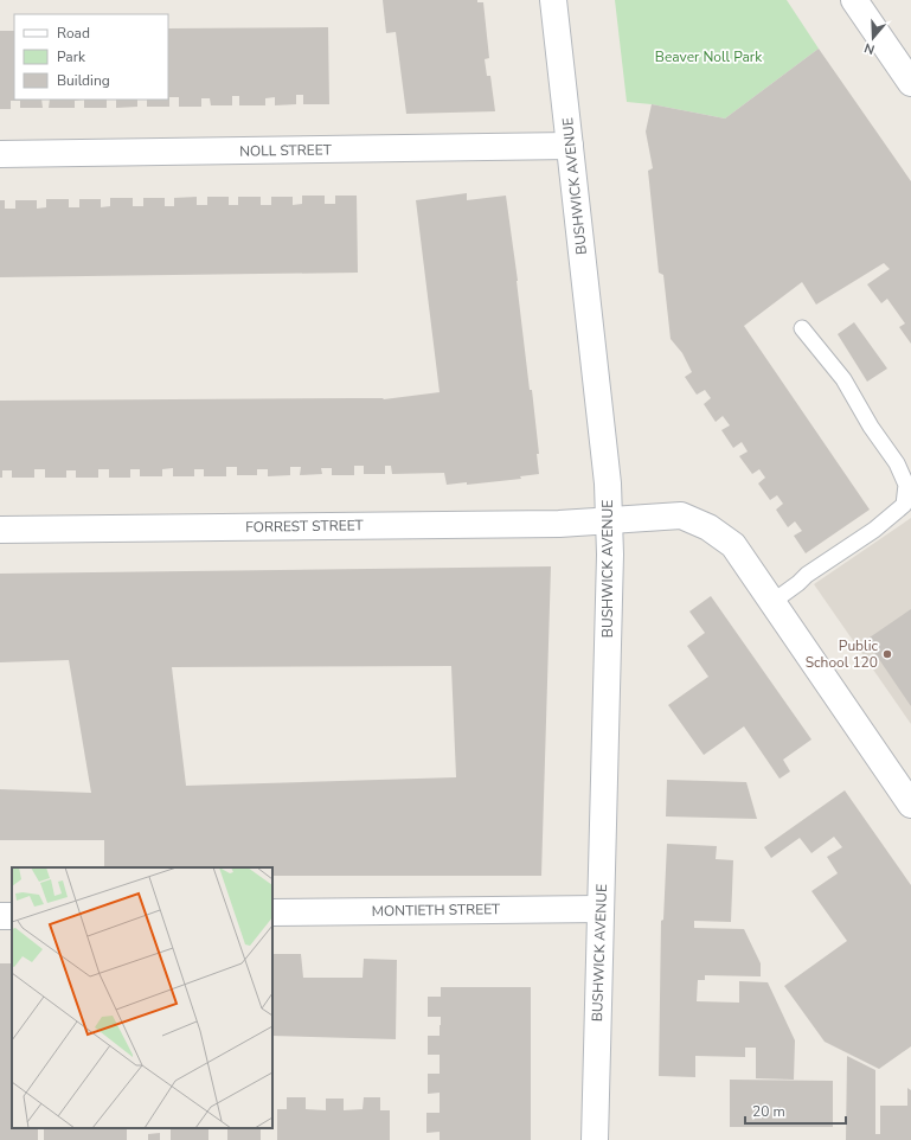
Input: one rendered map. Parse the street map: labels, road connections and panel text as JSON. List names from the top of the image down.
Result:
{
  "streets": {
    "street": [
      "NOLL STREET",
      "BUSHWICK AVENUE",
      "FORREST STREET",
      "MONTIETH STREET"
    ]
  },
  "crossings": [
    ["NOLL STREET", "BUSHWICK AVENUE"],
    ["BUSHWICK AVENUE", "FORREST STREET"],
    ["BUSHWICK AVENUE", "MONTIETH STREET"]
  ],
  "parks": ["Beaver Noll Park"],
  "places": ["Public School 120"],
  "legend": ["Road", "Park", "Building"],
  "scale_bar": "20 m",
  "north": "bottom"
}
